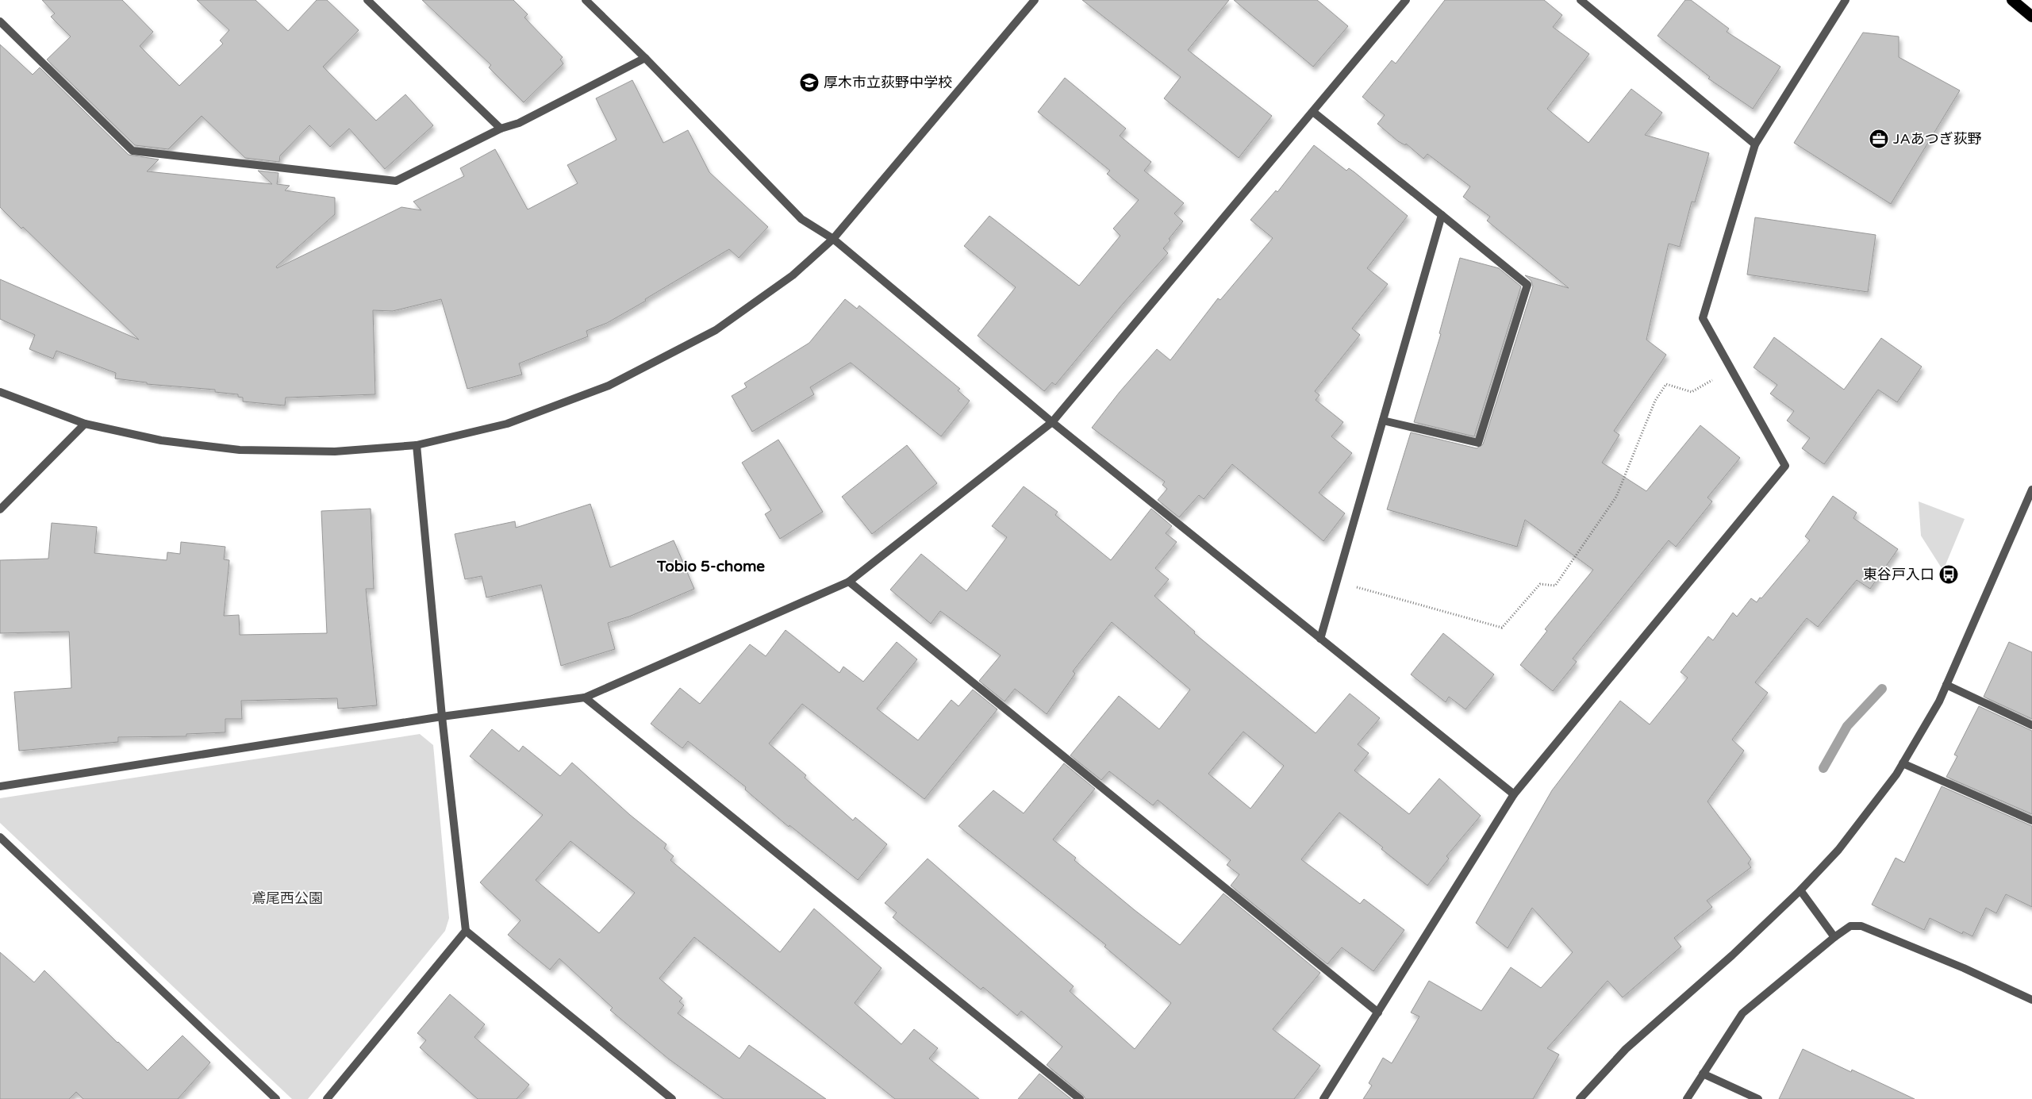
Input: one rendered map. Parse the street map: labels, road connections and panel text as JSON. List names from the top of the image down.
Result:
{
  "districts": ["Tobio 5-chome"],
  "parks": ["鳶尾西公園"],
  "places": {
    "school or university": ["厚木市立荻野中学校"],
    "office": ["JAあつぎ荻野"],
    "bus stop": ["東谷戸入口"]
  }
}
